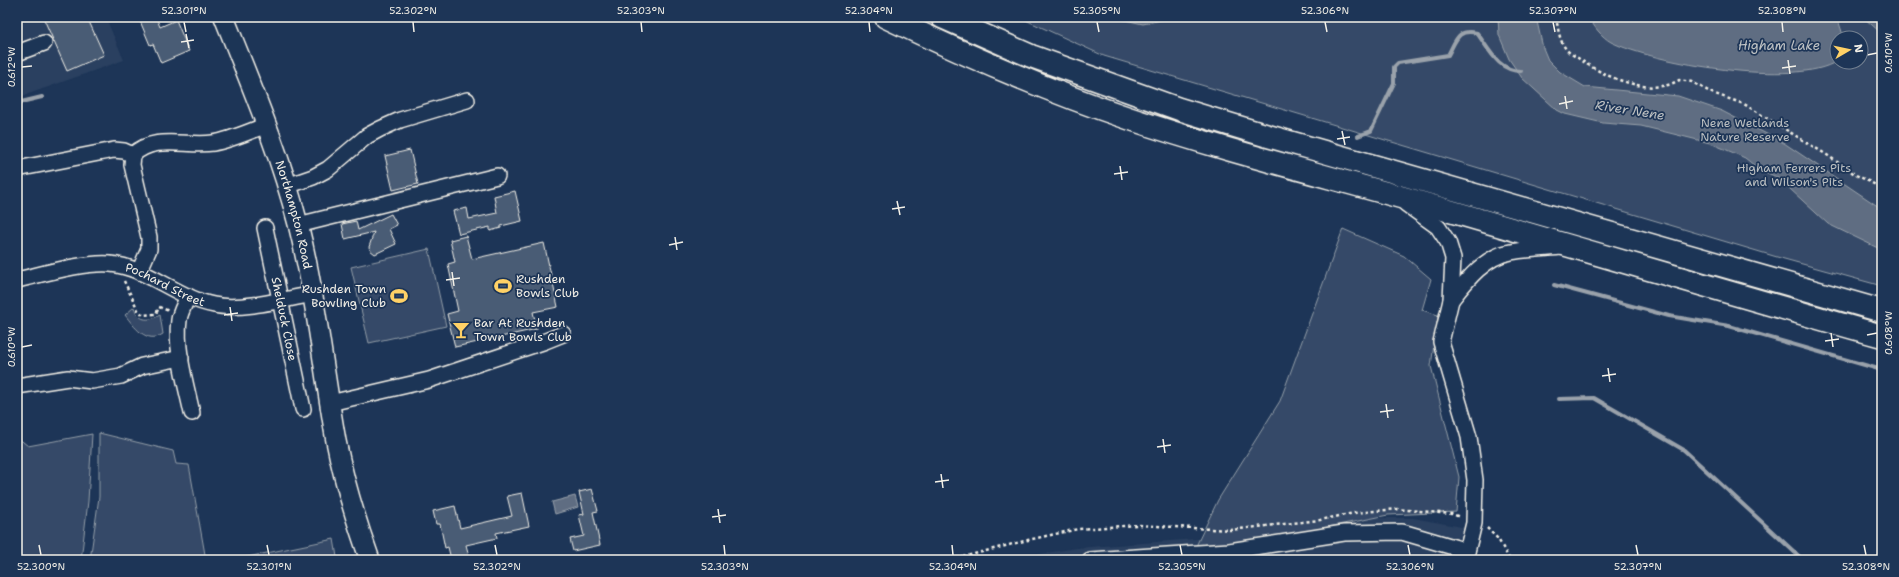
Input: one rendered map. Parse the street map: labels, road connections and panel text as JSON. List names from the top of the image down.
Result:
{
  "streets": {
    "main road": ["Northampton Road"],
    "street": ["Pochard Street", "Shelduck Close"]
  },
  "crossings": [
    ["Northampton Road", "Pochard Street"],
    ["Pochard Street", "Shelduck Close"]
  ],
  "water": ["Higham Lake", "River Nene"],
  "parks": ["Nene Wetlands Nature Reserve", "Higham Ferrers Pits and Wilson's Pits"],
  "places": {
    "sports": ["Rushden Bowls Club", "Rushden Town Bowling Club"],
    "bar": ["Bar At Rushden Town Bowls Club"]
  },
  "north": "right",
  "coordinates": [
    "52.301°N",
    "52.302°N",
    "52.303°N",
    "52.304°N",
    "52.305°N",
    "52.306°N",
    "52.307°N",
    "52.308°N",
    "0.610°W",
    "0.612°W",
    "0.608°W",
    "52.300°N"
  ]
}
